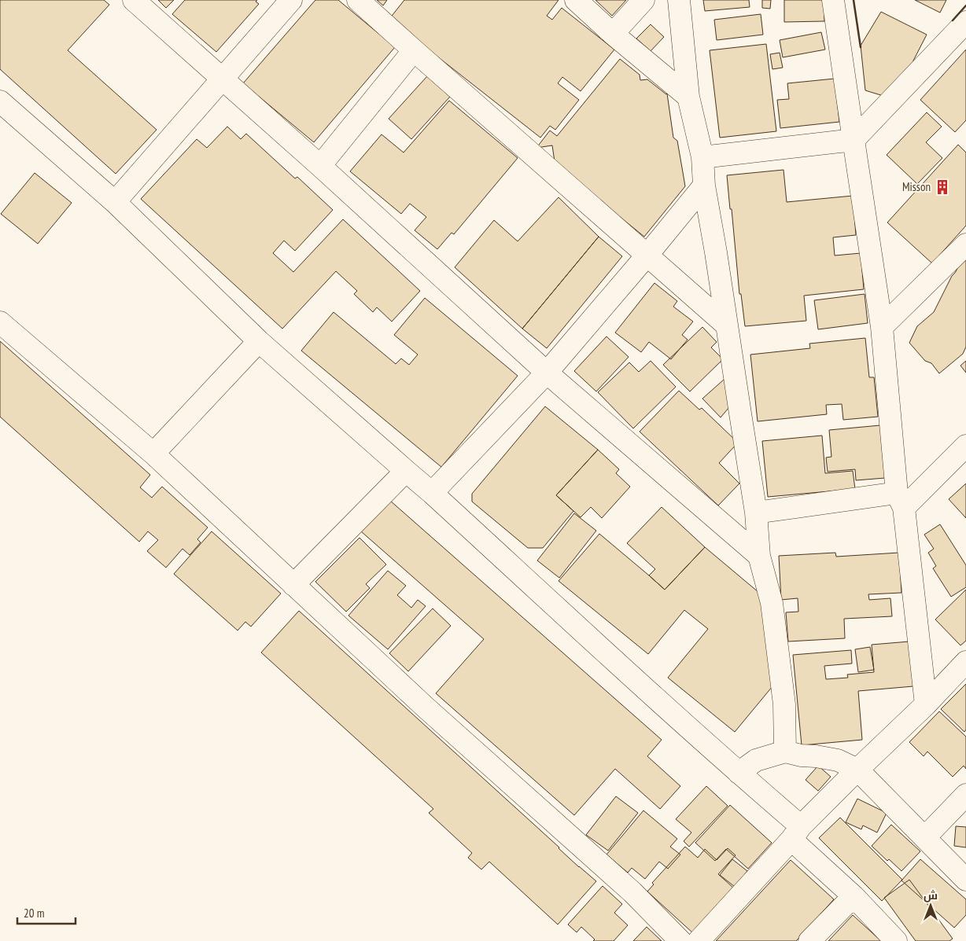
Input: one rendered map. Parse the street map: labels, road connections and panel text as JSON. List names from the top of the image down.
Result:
{
  "places": {
    "building": ["Misson"]
  },
  "scale_bar": "20 m",
  "north": "top"
}
